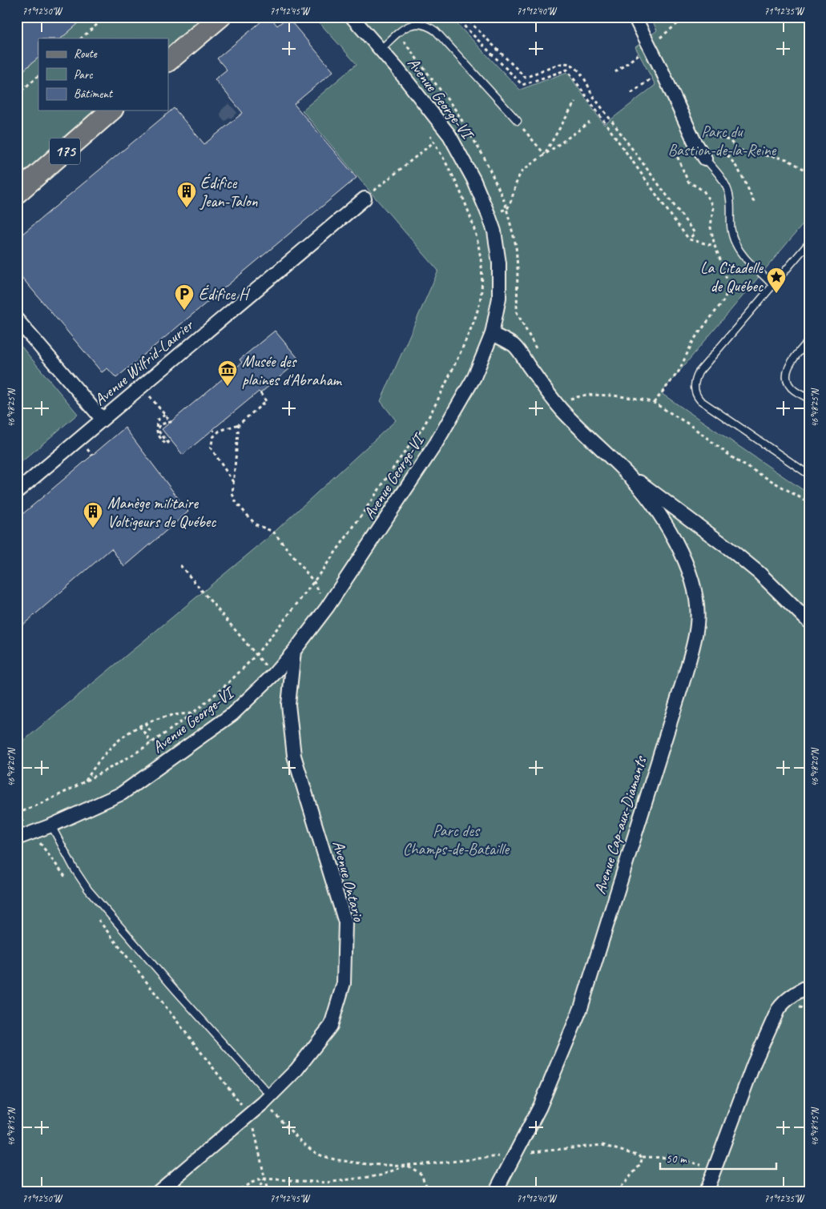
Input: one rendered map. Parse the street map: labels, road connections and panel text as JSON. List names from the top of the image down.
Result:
{
  "streets": {
    "main road": ["175"],
    "street": [
      "Avenue George-VI",
      "Avenue Wilfrid-Laurier",
      "Avenue Cap-aux-Diamants",
      "Avenue Ontario"
    ]
  },
  "crossings": [
    ["Avenue George-VI", "Avenue Cap-aux-Diamants"],
    ["Avenue George-VI", "Avenue Ontario"]
  ],
  "parks": ["Parc du Bastion-de-la-Reine", "Parc des Champs-de-Bataille"],
  "places": {
    "building": ["Édifice Jean-Talon", "Manège militaire Voltigeurs de Québec"],
    "place": ["La Citadelle de Québec"],
    "parking": ["Édifice H"],
    "museum": ["Musée des plaines d'Abraham"]
  },
  "legend": ["Route", "Parc", "Bâtiment"],
  "scale_bar": "50 m",
  "coordinates": [
    "71°12'50\"W",
    "71°12'45\"W",
    "71°12'40\"W",
    "71°12'35\"W",
    "46°48'25\"N",
    "46°48'20\"N",
    "46°48'15\"N"
  ]
}
